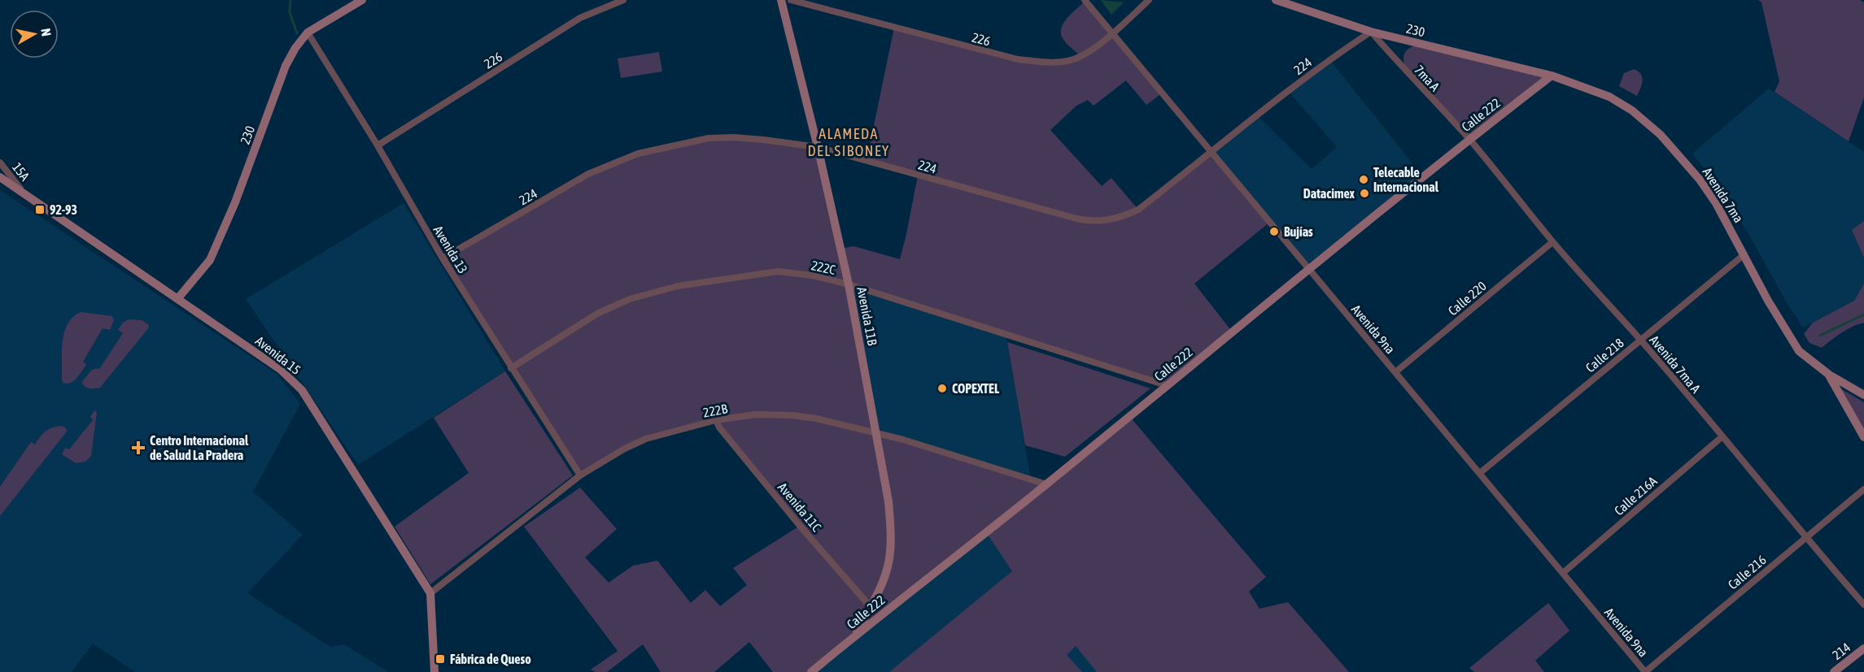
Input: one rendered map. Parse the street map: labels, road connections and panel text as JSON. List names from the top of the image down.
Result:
{
  "streets": {
    "street": [
      "230",
      "226",
      "224",
      "7ma A",
      "Calle 222",
      "15A",
      "Avenida 7ma",
      "Avenida 13",
      "222C",
      "Calle 220",
      "Avenida 11B",
      "Avenida 9na",
      "Avenida 15",
      "Calle 218",
      "Avenida 7ma A",
      "222B",
      "Calle 216A",
      "Avenida 11C",
      "Calle 216",
      "214"
    ]
  },
  "crossings": [
    ["230", "224"],
    ["230", "7ma A"],
    ["230", "Calle 222"],
    ["230", "Avenida 7ma"],
    ["230", "Avenida 13"],
    ["230", "Avenida 15"],
    ["226", "Avenida 13"],
    ["226", "Avenida 9na"],
    ["224", "7ma A"],
    ["224", "Avenida 13"],
    ["224", "Avenida 11B"],
    ["224", "Avenida 9na"],
    ["7ma A", "Calle 222"],
    ["7ma A", "Avenida 7ma A"],
    ["Calle 222", "Avenida 7ma"],
    ["Calle 222", "222C"],
    ["Calle 222", "Avenida 11B"],
    ["Calle 222", "Avenida 9na"],
    ["Calle 222", "Avenida 7ma A"],
    ["Calle 222", "222B"],
    ["15A", "Avenida 15"],
    ["Avenida 7ma", "Calle 218"],
    ["Avenida 13", "222C"],
    ["Avenida 13", "222B"],
    ["222C", "Avenida 11B"],
    ["Calle 220", "Avenida 9na"],
    ["Calle 220", "Avenida 7ma A"],
    ["Avenida 11B", "222B"],
    ["Avenida 11B", "Avenida 11C"],
    ["Avenida 9na", "Calle 218"],
    ["Avenida 9na", "Calle 216A"],
    ["Avenida 9na", "Calle 216"],
    ["Avenida 15", "222B"],
    ["Calle 218", "Avenida 7ma A"],
    ["Avenida 7ma A", "Calle 216A"],
    ["Avenida 7ma A", "Calle 216"],
    ["222B", "Avenida 11C"]
  ],
  "districts": ["ALAMEDA DEL SIBONEY"],
  "places": {
    "other": [
      "Telecable Internacional",
      "Datacimex",
      "Bujías",
      "COPEXTEL"
    ],
    "transit": ["92-93", "Fábrica de Queso"],
    "health": ["Centro Internacional de Salud La Pradera"]
  },
  "north": "right"
}
